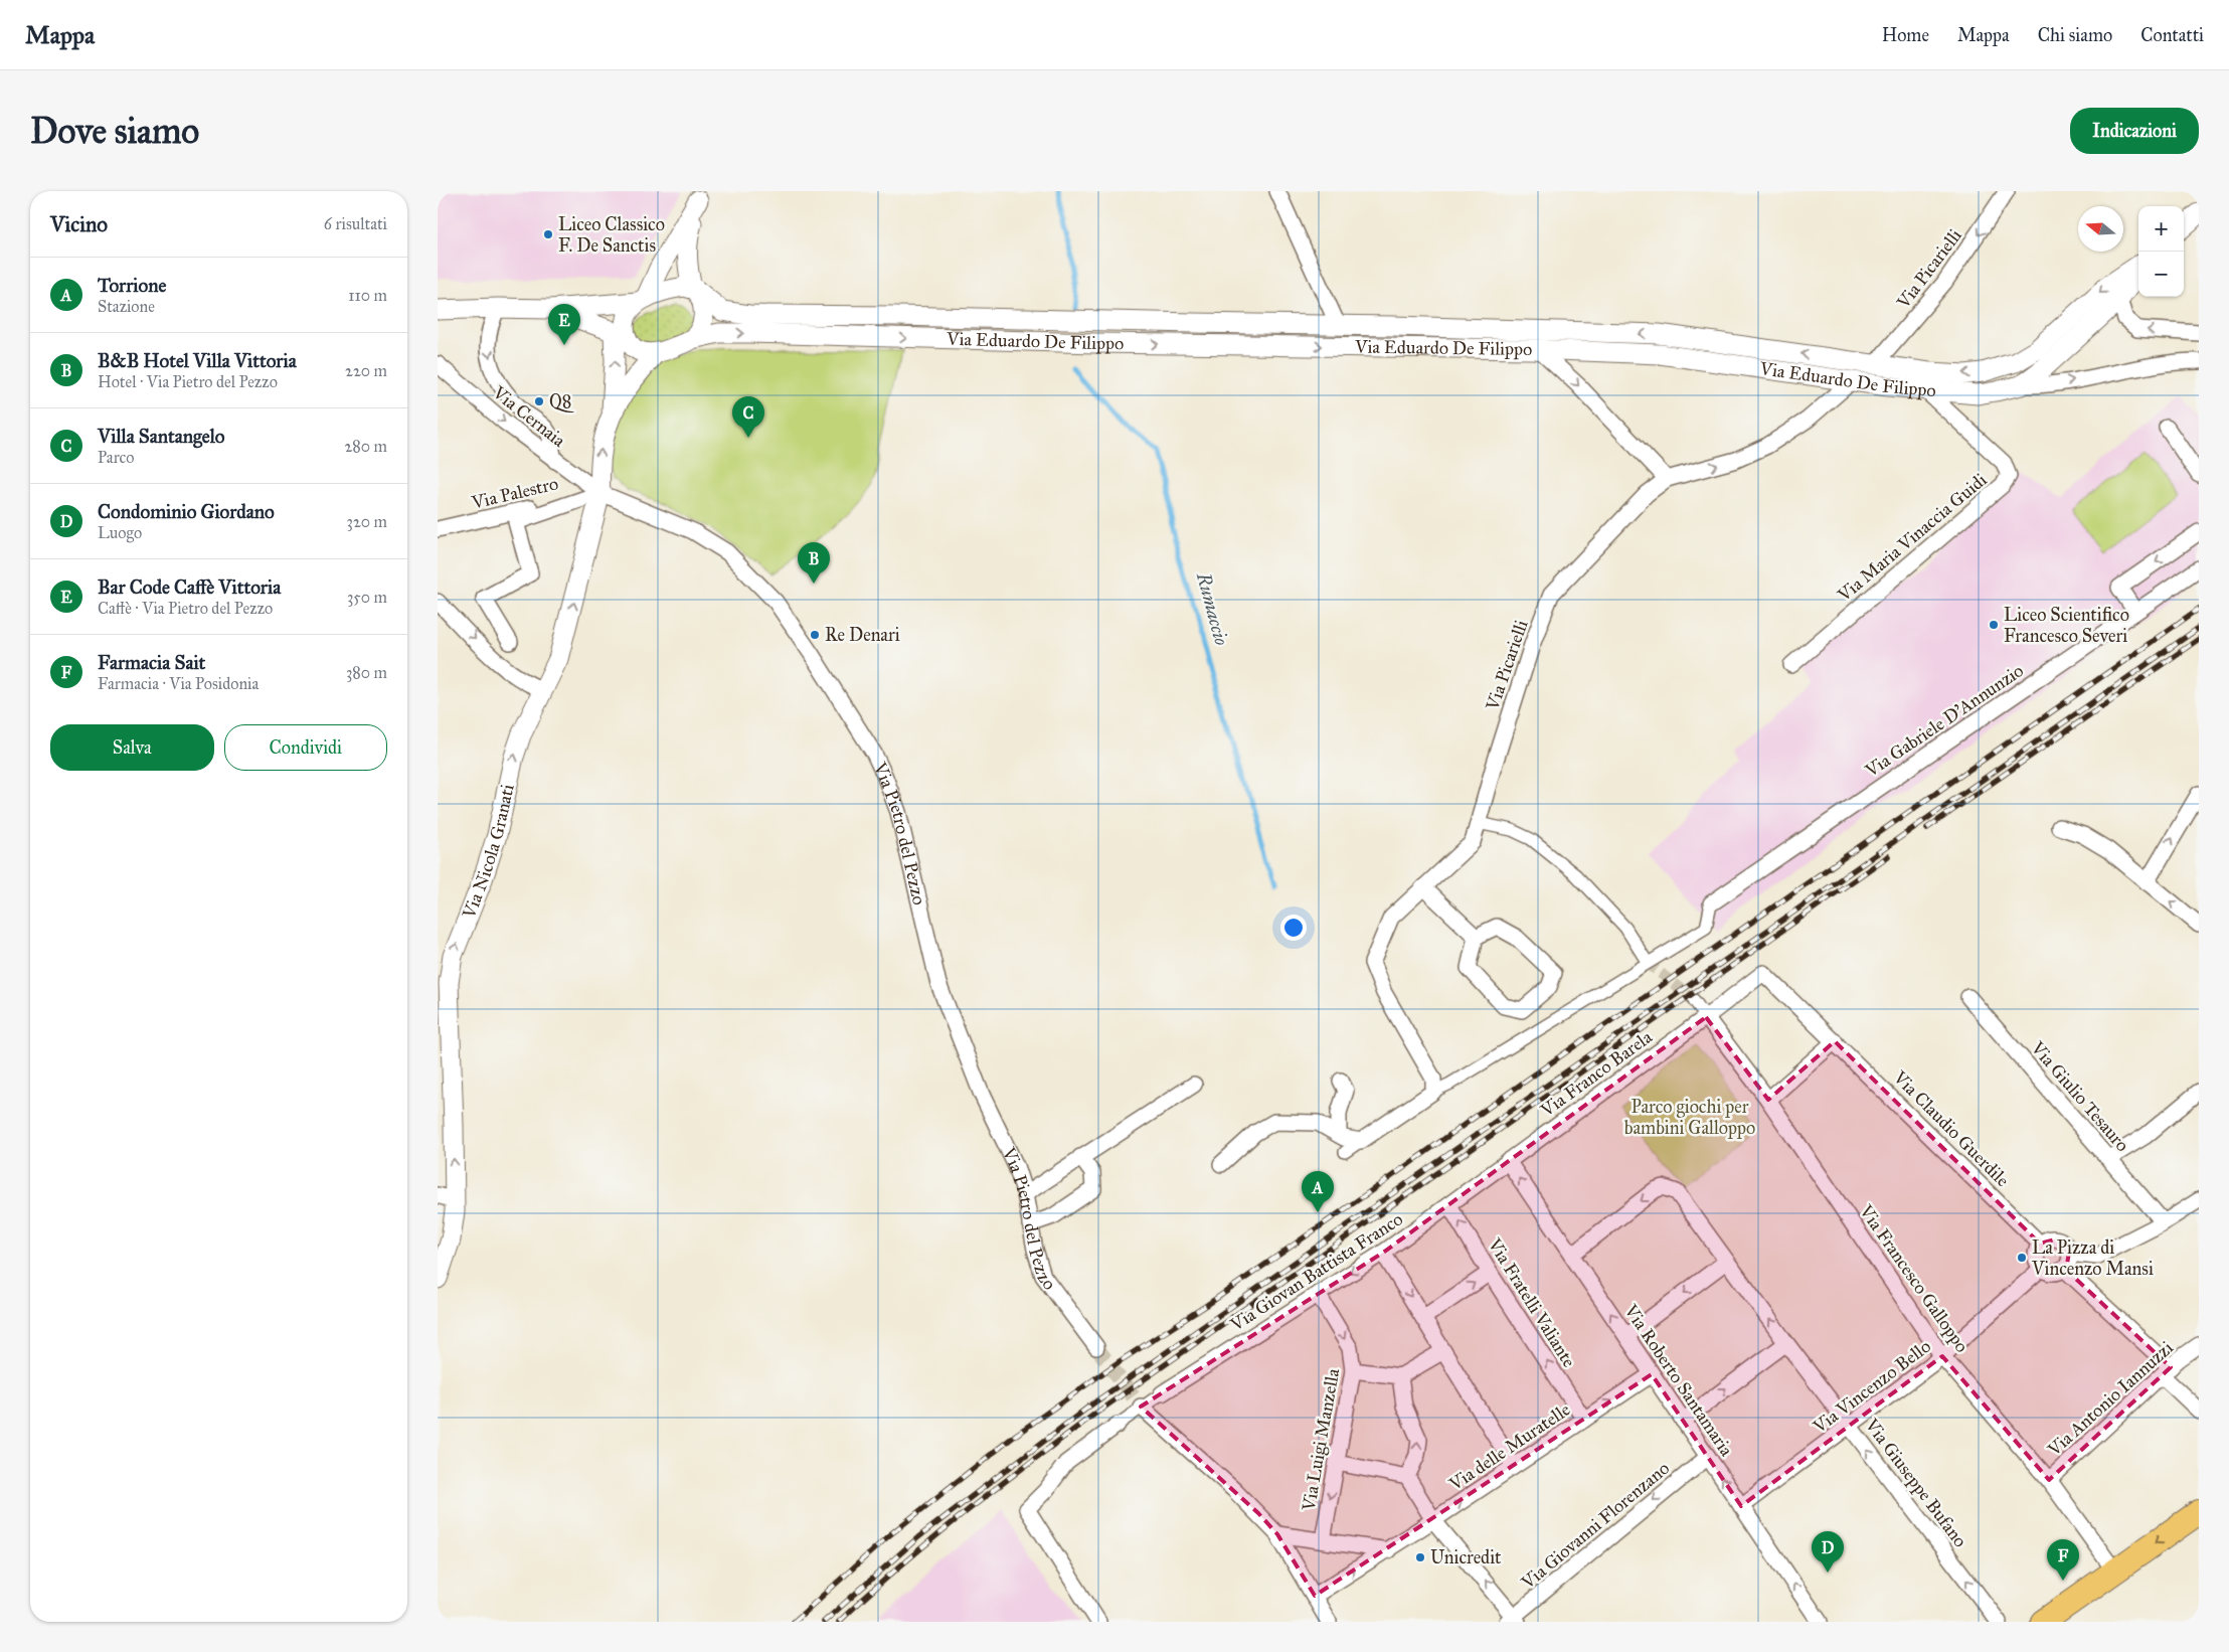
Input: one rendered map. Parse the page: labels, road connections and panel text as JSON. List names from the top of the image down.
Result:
{
  "streets": {
    "street": [
      "Via Picarielli",
      "Via Eduardo De Filippo",
      "Via Cernaia",
      "Via Palestro",
      "Via Maria Vinaccia Guidi",
      "Via Gabriele D'Annunzio",
      "Via Pietro del Pezzo",
      "Via Nicola Granati",
      "Via Franco Barela",
      "Via Giulio Tesauro",
      "Via Claudio Guerdile",
      "Via Giovan Battista Franco",
      "Via Francesco Galloppo",
      "Via Fratelli Valiante",
      "Via Roberto Santamaria",
      "Via Vincenzo Bello",
      "Via Antonio Iannuzzi",
      "Via Luigi Manzella",
      "Via delle Muratelle",
      "Via Giuseppe Bufano",
      "Via Giovanni Florenzano"
    ]
  },
  "crossings": [
    ["Via Picarielli", "Via Eduardo De Filippo"],
    ["Via Eduardo De Filippo", "Via Maria Vinaccia Guidi"],
    ["Via Cernaia", "Via Palestro"],
    ["Via Cernaia", "Via Pietro del Pezzo"],
    ["Via Cernaia", "Via Nicola Granati"],
    ["Via Palestro", "Via Pietro del Pezzo"],
    ["Via Palestro", "Via Nicola Granati"],
    ["Via Pietro del Pezzo", "Via Nicola Granati"],
    ["Via Franco Barela", "Via Claudio Guerdile"],
    ["Via Franco Barela", "Via Giovan Battista Franco"],
    ["Via Franco Barela", "Via Francesco Galloppo"],
    ["Via Franco Barela", "Via Roberto Santamaria"],
    ["Via Claudio Guerdile", "Via Francesco Galloppo"],
    ["Via Claudio Guerdile", "Via Vincenzo Bello"],
    ["Via Giovan Battista Franco", "Via Fratelli Valiante"],
    ["Via Giovan Battista Franco", "Via Roberto Santamaria"],
    ["Via Giovan Battista Franco", "Via Luigi Manzella"],
    ["Via Francesco Galloppo", "Via Vincenzo Bello"],
    ["Via Francesco Galloppo", "Via Antonio Iannuzzi"],
    ["Via Fratelli Valiante", "Via delle Muratelle"],
    ["Via Roberto Santamaria", "Via Vincenzo Bello"],
    ["Via Roberto Santamaria", "Via delle Muratelle"],
    ["Via Roberto Santamaria", "Via Giuseppe Bufano"],
    ["Via Roberto Santamaria", "Via Giovanni Florenzano"],
    ["Via Vincenzo Bello", "Via Giuseppe Bufano"]
  ],
  "one_way": [
    "Via Cernaia",
    "Via Nicola Granati",
    "Via Roberto Santamaria",
    "Via delle Muratelle",
    "Via Giuseppe Bufano",
    "Via Giovanni Florenzano"
  ],
  "water": ["Rumaccio"],
  "parks": ["Parco giochi per bambini Galloppo"],
  "places": [
    "Liceo Classico F. De Sanctis",
    "Q8",
    "Liceo Scientifico Francesco Severi",
    "Re Denari",
    "La Pizza di Vincenzo Mansi",
    "Unicredit"
  ],
  "north": "left",
  "page": {
    "header": "Mappa",
    "nav": [
      "Home",
      "Mappa",
      "Chi siamo",
      "Contatti"
    ],
    "buttons": [
      "Indicazioni",
      ["Salva", "Condividi"]
    ],
    "title": "Dove siamo",
    "heading": ["Vicino", "6 risultati"],
    "map_buttons": ["+", "−"],
    "list": [
      {
        "mark": "A",
        "name": "Torrione",
        "note": "Stazione",
        "value": "110 m"
      },
      {
        "mark": "B",
        "name": "B&B Hotel Villa Vittoria",
        "note": "Hotel · Via Pietro del Pezzo",
        "value": "220 m"
      },
      {
        "mark": "C",
        "name": "Villa Santangelo",
        "note": "Parco",
        "value": "280 m"
      },
      {
        "mark": "D",
        "name": "Condominio Giordano",
        "note": "Luogo",
        "value": "320 m"
      },
      {
        "mark": "E",
        "name": "Bar Code Caffè Vittoria",
        "note": "Caffè · Via Pietro del Pezzo",
        "value": "350 m"
      },
      {
        "mark": "F",
        "name": "Farmacia Sait",
        "note": "Farmacia · Via Posidonia",
        "value": "380 m"
      }
    ],
    "pins": [
      "E",
      "C",
      "B",
      "A",
      "D",
      "F"
    ]
  }
}
